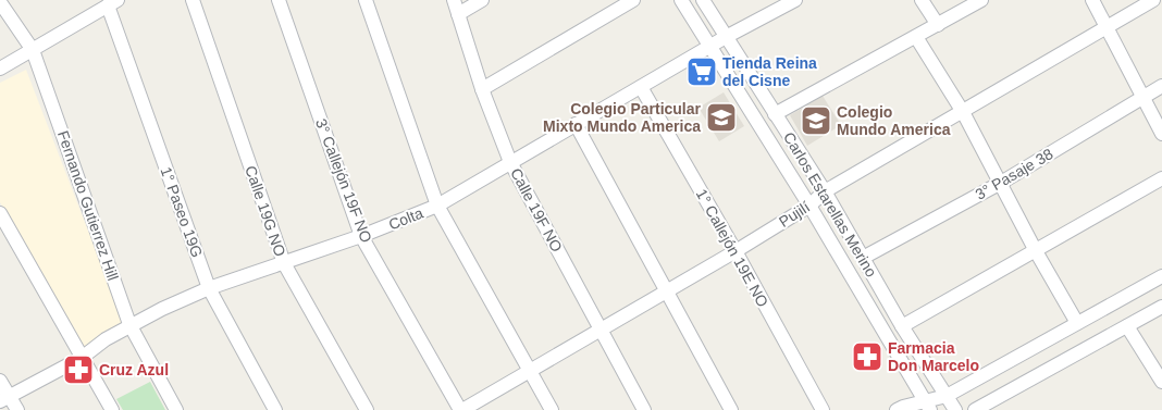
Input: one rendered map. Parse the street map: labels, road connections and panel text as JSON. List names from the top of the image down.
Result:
{
  "streets": {
    "street": [
      "3° Pasaje 38",
      "3° Callejón 19F NO",
      "Carlos Estarellas Merino",
      "Fernando Gutierrez Hill",
      "Calle 19F NO",
      "Calle 19G NO",
      "1° Paseo 19G",
      "Pujilí",
      "Colta",
      "1° Callejón 19E NO"
    ]
  },
  "crossings": [
    ["3° Pasaje 38", "Carlos Estarellas Merino"],
    ["3° Callejón 19F NO", "Pujilí"],
    ["3° Callejón 19F NO", "Colta"],
    ["Carlos Estarellas Merino", "Pujilí"],
    ["Carlos Estarellas Merino", "Colta"],
    ["Fernando Gutierrez Hill", "Colta"],
    ["Calle 19F NO", "Pujilí"],
    ["Calle 19F NO", "Colta"],
    ["Calle 19G NO", "Colta"],
    ["1° Paseo 19G", "Colta"],
    ["Pujilí", "1° Callejón 19E NO"],
    ["Colta", "1° Callejón 19E NO"]
  ],
  "places": {
    "supermarket": ["Tienda Reina del Cisne"],
    "school or university": ["Colegio Particular Mixto Mundo America", "Colegio Mundo America"],
    "pharmacy": ["Farmacia Don Marcelo", "Cruz Azul"]
  }
}
